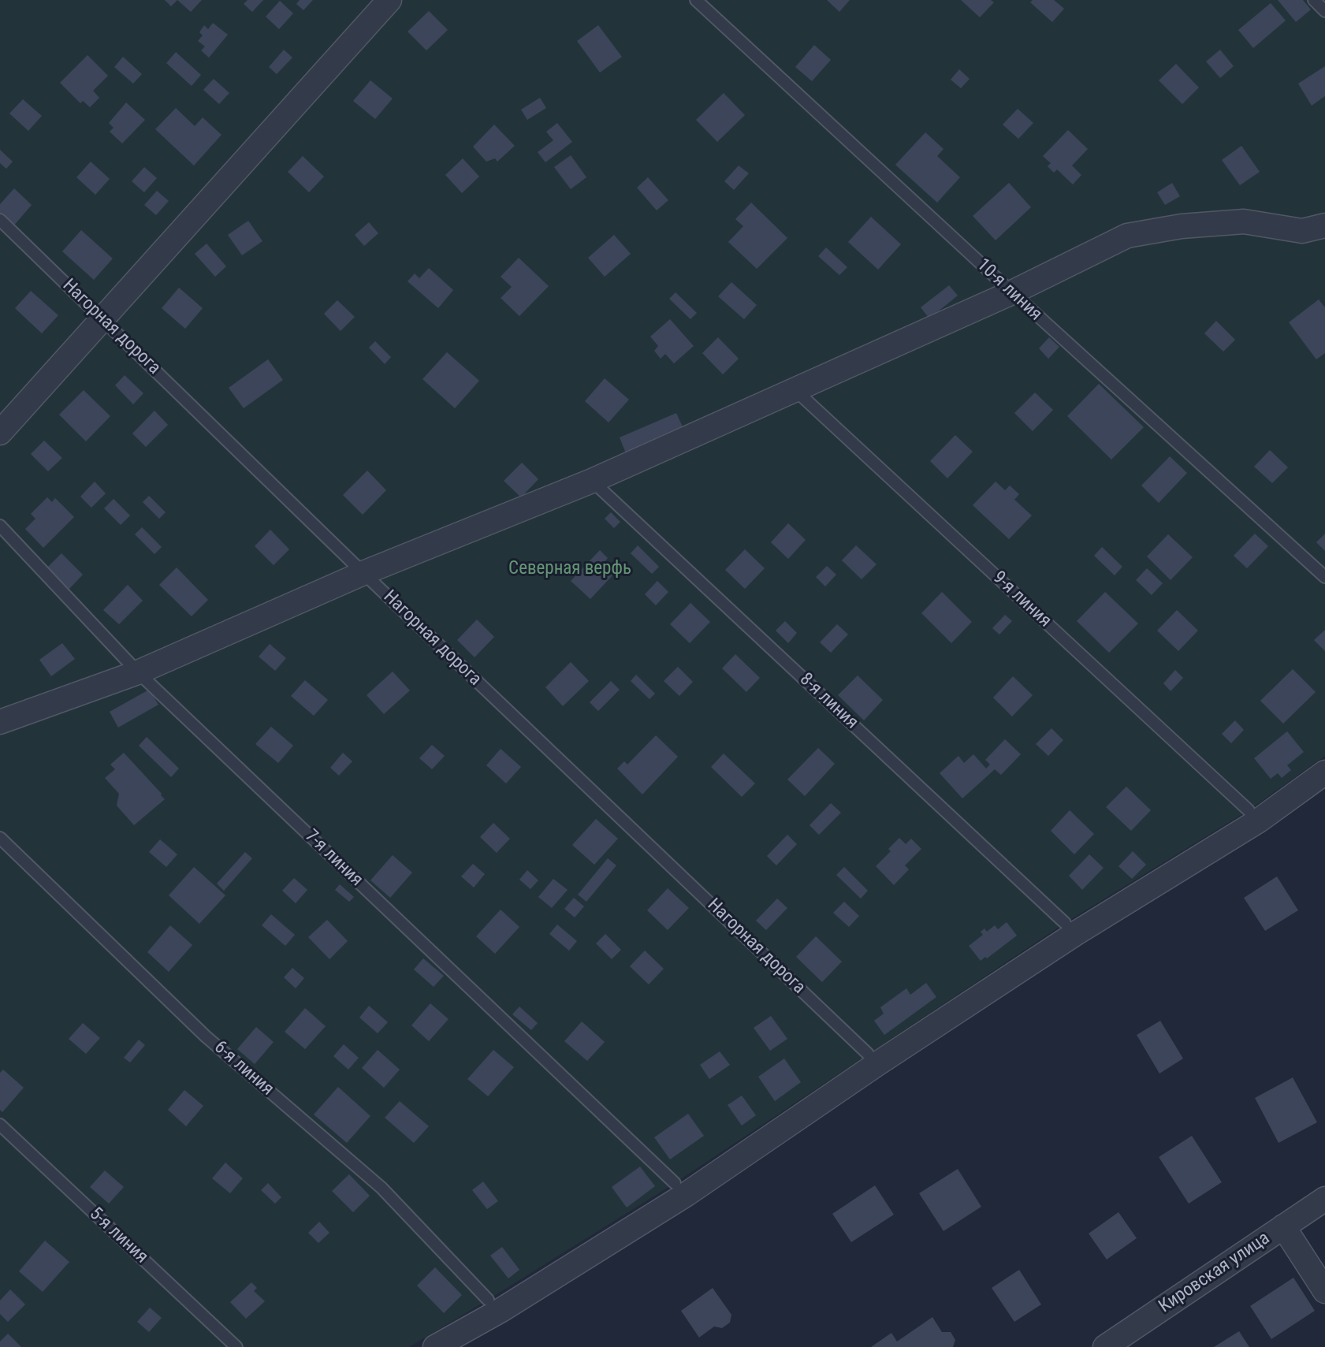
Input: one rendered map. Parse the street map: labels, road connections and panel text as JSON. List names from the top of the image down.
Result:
{
  "streets": {
    "street": ["Кировская улица"],
    "lane": [
      "10-я линия",
      "Нагорная дорога",
      "9-я линия",
      "8-я линия",
      "7-я линия",
      "6-я линия",
      "5-я линия"
    ]
  },
  "parks": ["Северная верфь"]
}
